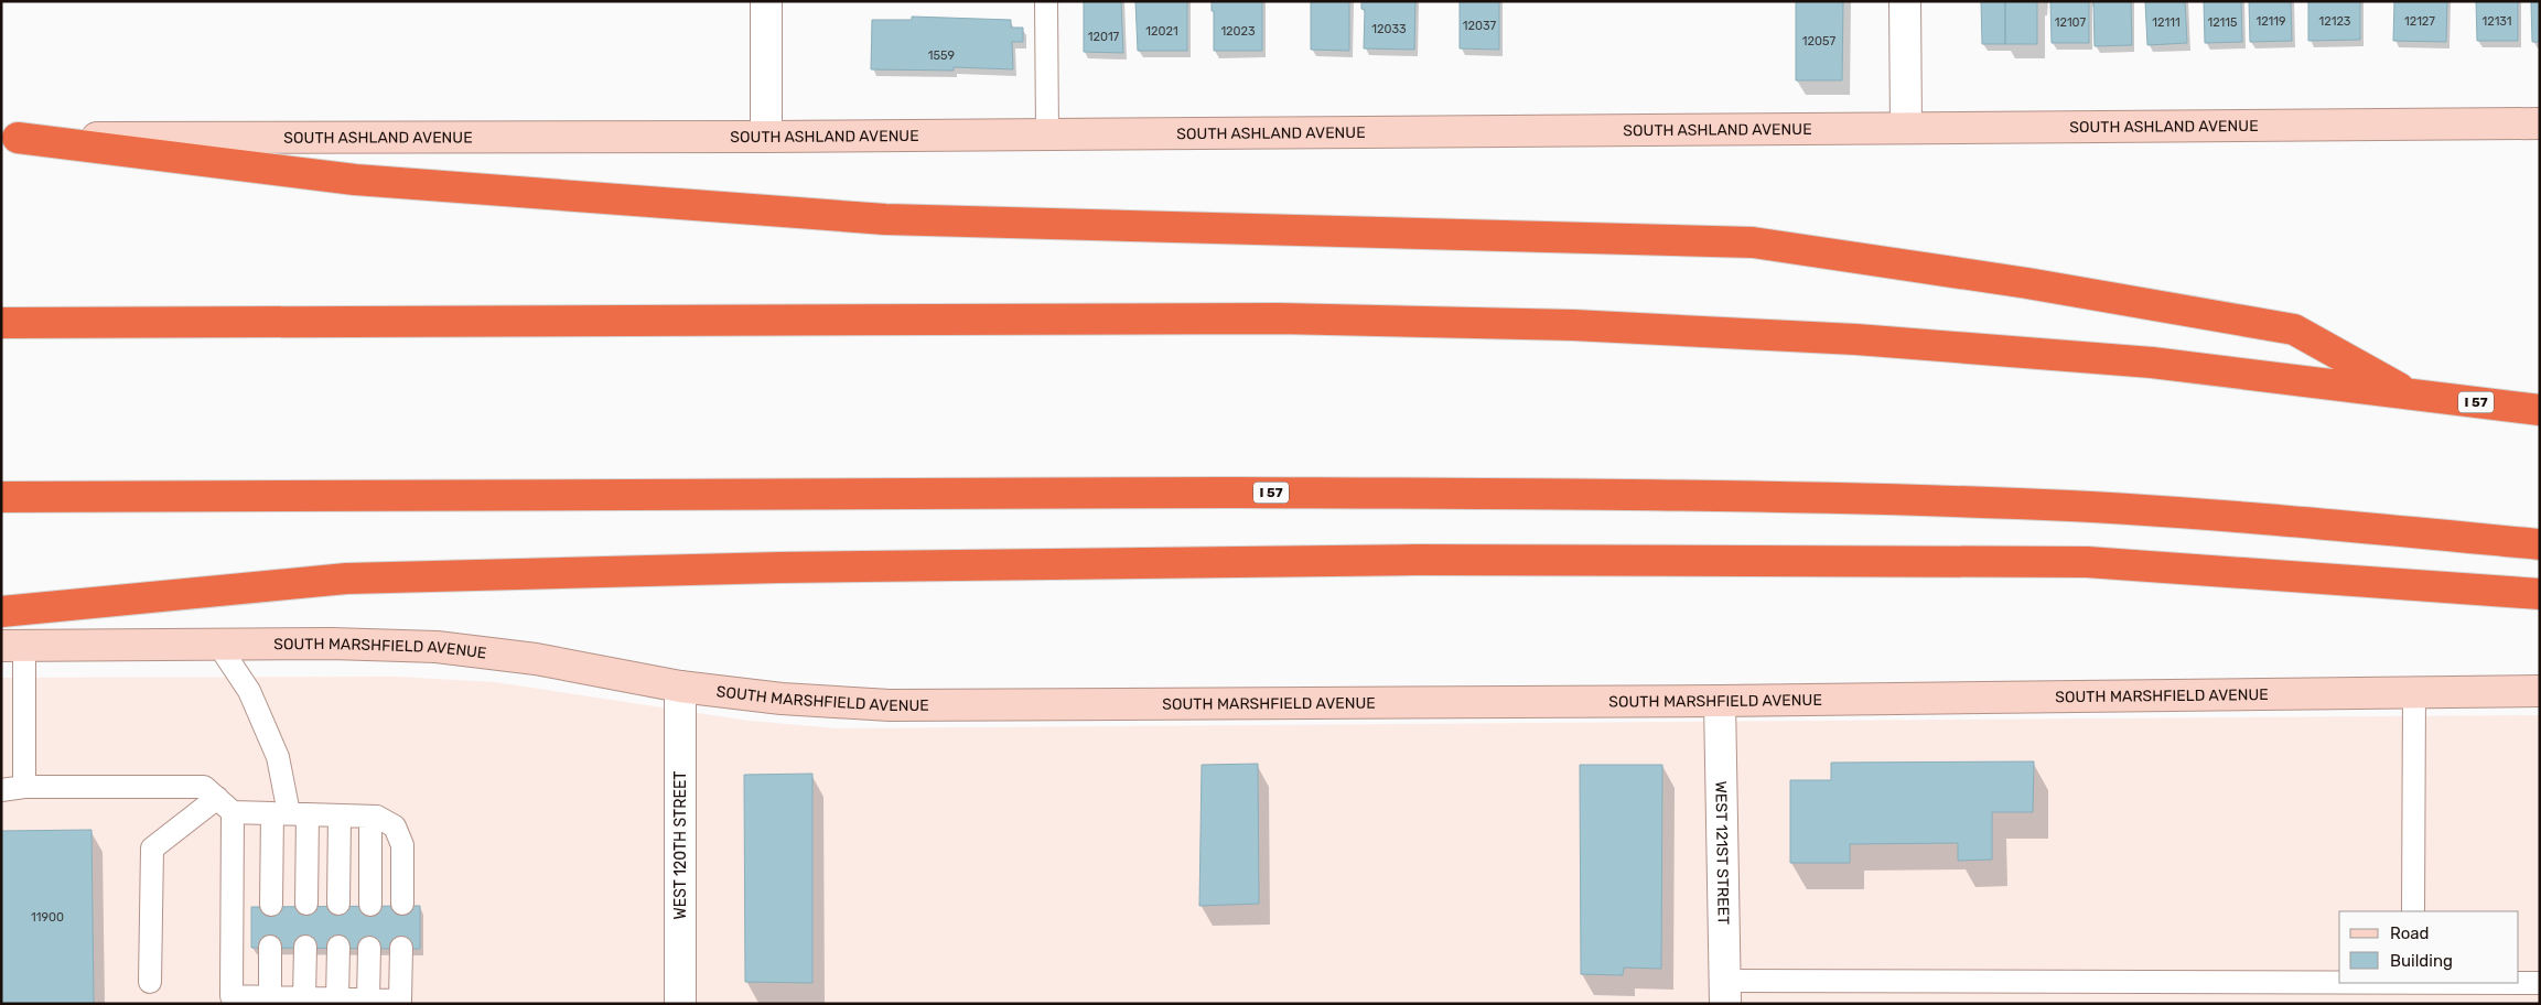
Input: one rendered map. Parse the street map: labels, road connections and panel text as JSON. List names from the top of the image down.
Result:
{
  "streets": {
    "highway": ["I 57"],
    "main road": ["SOUTH ASHLAND AVENUE", "SOUTH MARSHFIELD AVENUE"],
    "street": ["WEST 120TH STREET", "WEST 121ST STREET"]
  },
  "crossings": [
    ["SOUTH MARSHFIELD AVENUE", "WEST 120TH STREET"],
    ["SOUTH MARSHFIELD AVENUE", "WEST 121ST STREET"]
  ],
  "house_numbers": [
    "12119",
    "12123",
    "12127",
    "12131",
    "12107",
    "12111",
    "12115",
    "12037",
    "12033",
    "12021",
    "12023",
    "12017",
    "12057",
    "1559",
    "11900"
  ],
  "legend": ["Road", "Building"]
}
